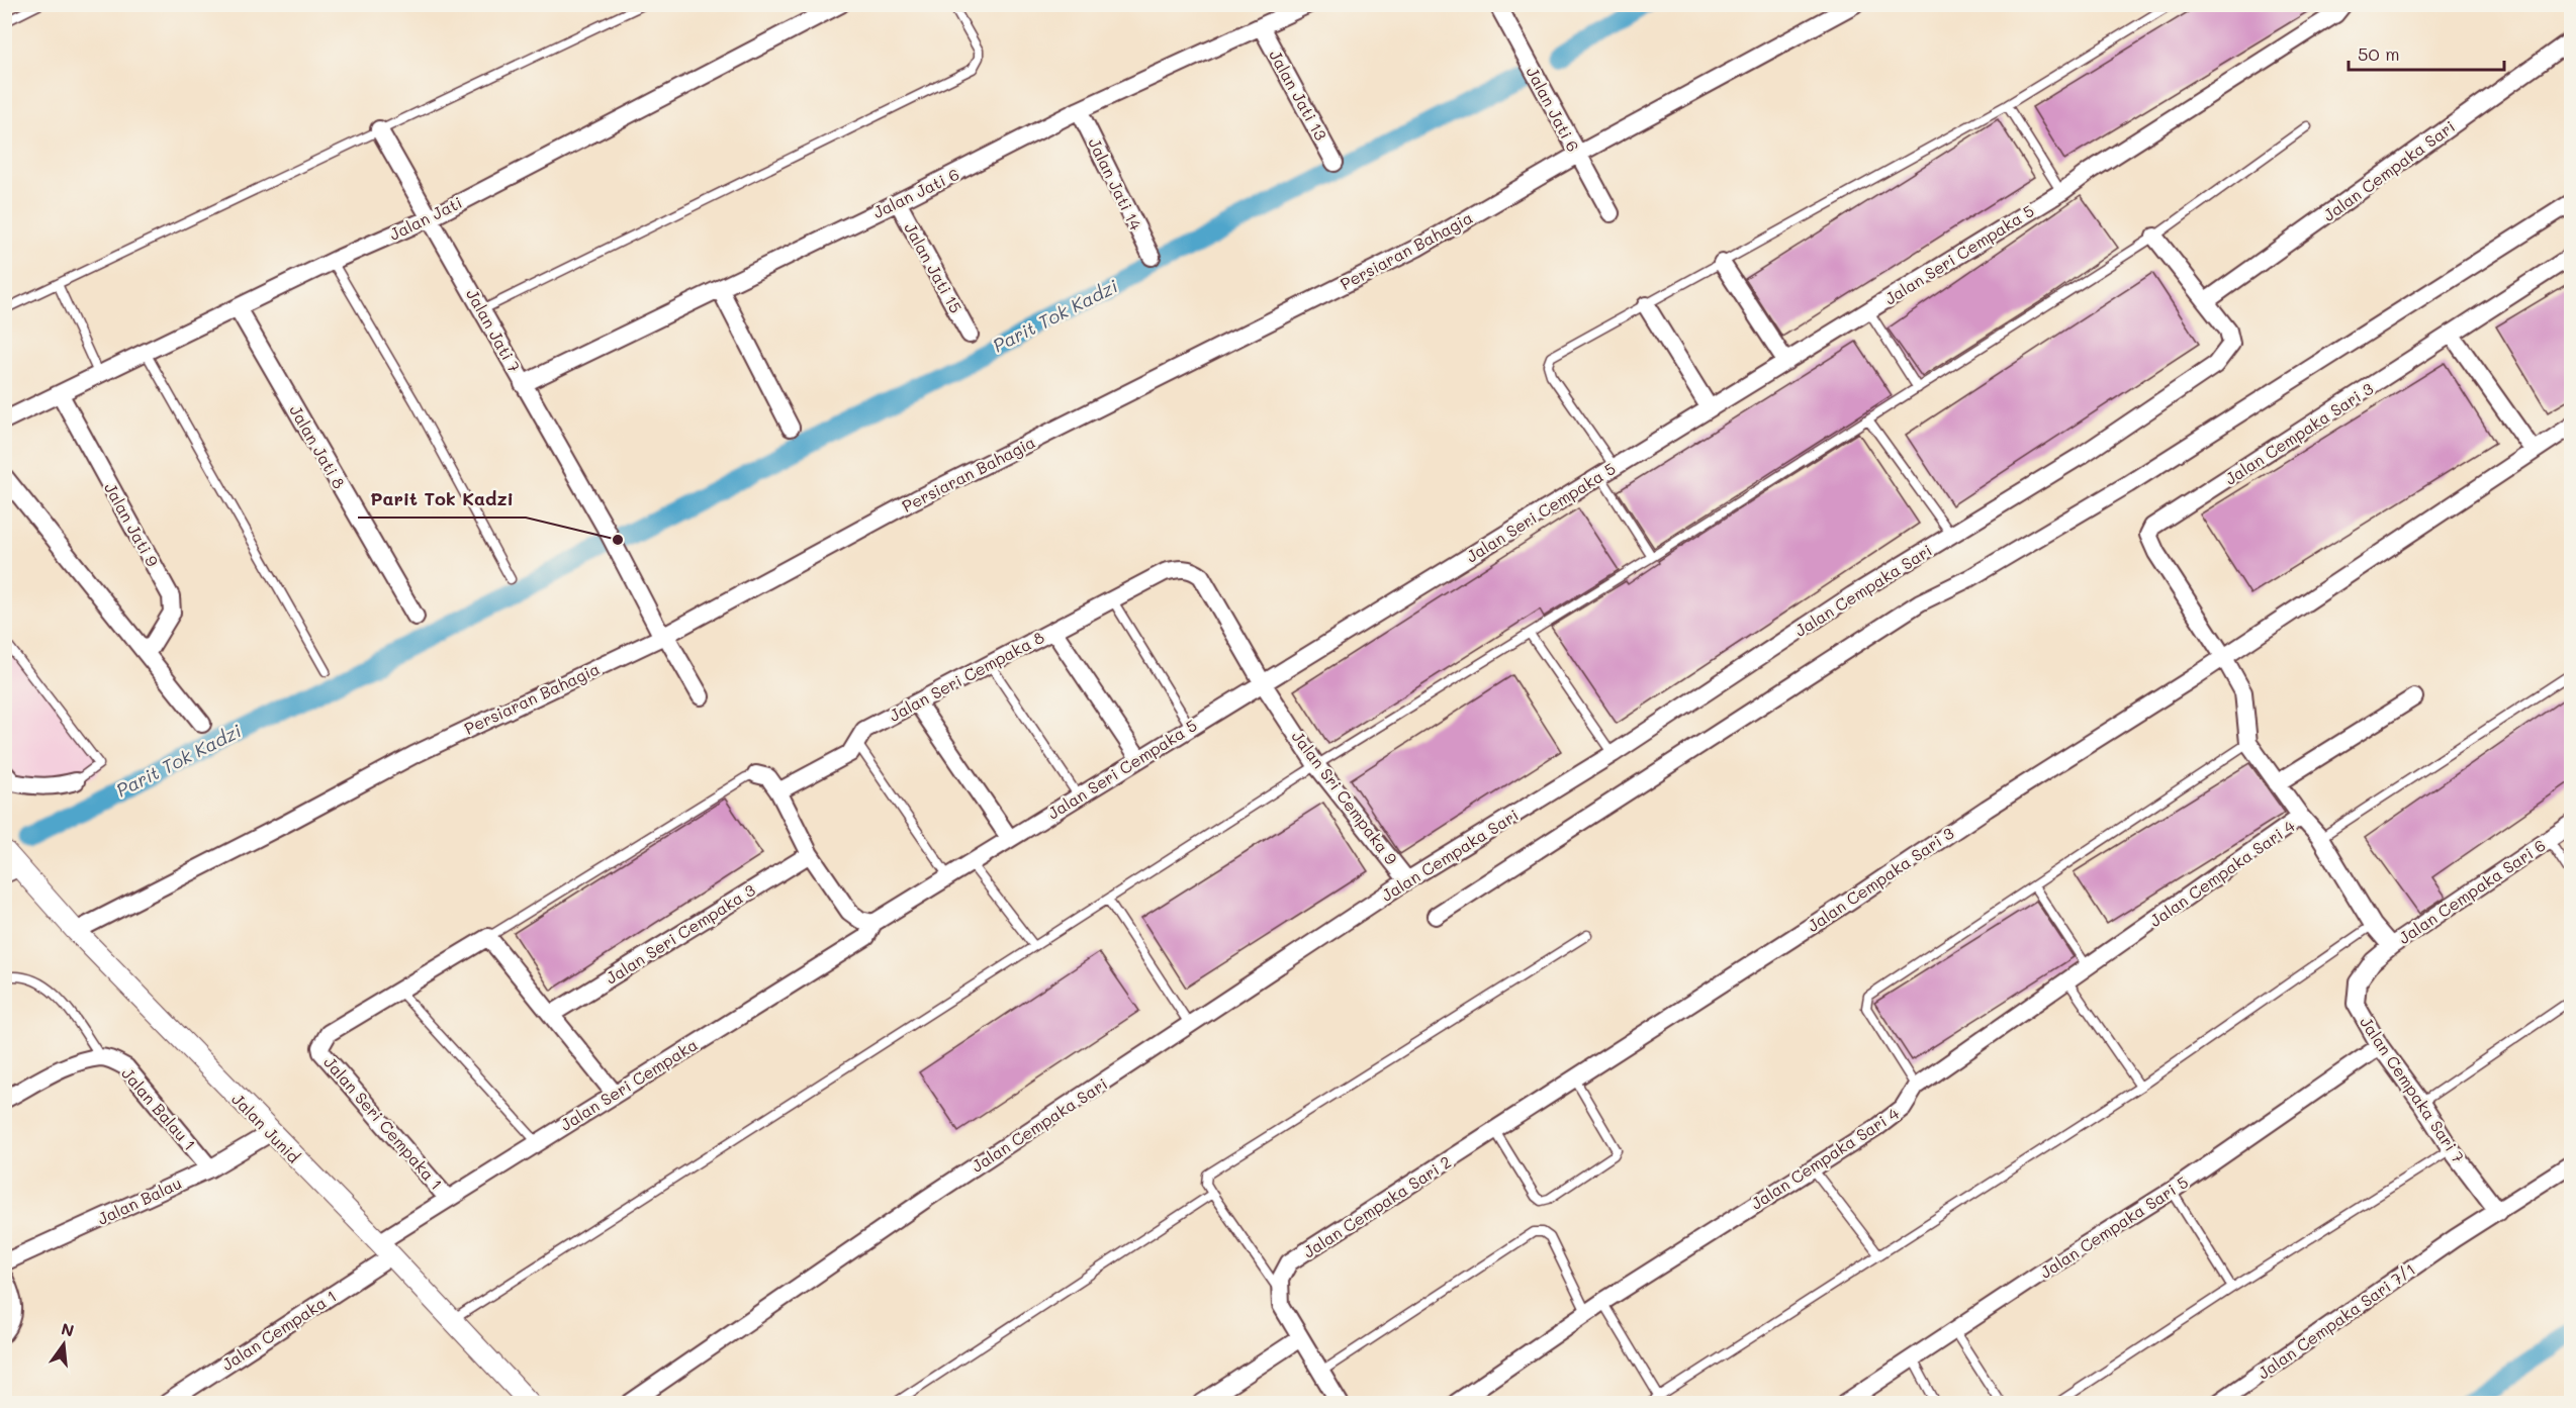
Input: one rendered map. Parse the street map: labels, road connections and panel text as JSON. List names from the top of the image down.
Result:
{
  "streets": {
    "street": [
      "Jalan Jati 13",
      "Jalan Jati 6",
      "Jalan Cempaka Sari",
      "Jalan Jati 14",
      "Jalan Jati",
      "Persiaran Bahagia",
      "Jalan Seri Cempaka 5",
      "Jalan Jati 15",
      "Jalan Jati 7",
      "Jalan Cempaka Sari 3",
      "Jalan Jati 8",
      "Jalan Jati 9",
      "Jalan Seri Cempaka 8",
      "Jalan Sri Cempaka 9",
      "Jalan Cempaka Sari 4",
      "Jalan Cempaka Sari 6",
      "Jalan Seri Cempaka 3",
      "Jalan Seri Cempaka",
      "Jalan Cempaka Sari 7",
      "Jalan Balau 1",
      "Jalan Seri Cempaka 1",
      "Jalan Junid",
      "Jalan Balau",
      "Jalan Cempaka Sari 2",
      "Jalan Cempaka Sari 5",
      "Jalan Cempaka Sari 7/1",
      "Jalan Cempaka 1"
    ]
  },
  "crossings": [
    ["Jalan Jati 13", "Jalan Jati 6"],
    ["Jalan Jati 6", "Jalan Jati 14"],
    ["Jalan Jati 6", "Persiaran Bahagia"],
    ["Jalan Jati 6", "Jalan Jati 15"],
    ["Jalan Jati 6", "Jalan Jati 7"],
    ["Jalan Cempaka Sari", "Jalan Sri Cempaka 9"],
    ["Jalan Jati", "Jalan Jati 7"],
    ["Jalan Jati", "Jalan Jati 8"],
    ["Jalan Jati", "Jalan Jati 9"],
    ["Persiaran Bahagia", "Jalan Jati 7"],
    ["Persiaran Bahagia", "Jalan Junid"],
    ["Jalan Seri Cempaka 5", "Jalan Sri Cempaka 9"],
    ["Jalan Seri Cempaka 5", "Jalan Seri Cempaka"],
    ["Jalan Cempaka Sari 3", "Jalan Cempaka Sari 2"],
    ["Jalan Seri Cempaka 8", "Jalan Sri Cempaka 9"],
    ["Jalan Cempaka Sari 6", "Jalan Cempaka Sari 7"],
    ["Jalan Seri Cempaka", "Jalan Seri Cempaka 1"],
    ["Jalan Seri Cempaka", "Jalan Junid"],
    ["Jalan Seri Cempaka", "Jalan Cempaka 1"],
    ["Jalan Cempaka Sari 7", "Jalan Cempaka Sari 5"],
    ["Jalan Cempaka Sari 7", "Jalan Cempaka Sari 7/1"],
    ["Jalan Balau 1", "Jalan Balau"],
    ["Jalan Junid", "Jalan Balau"],
    ["Jalan Junid", "Jalan Cempaka 1"]
  ],
  "water": ["Parit Tok Kadzi"],
  "places": ["Parit Tok Kadzi"],
  "scale_bar": "50 m",
  "north": "top"
}
